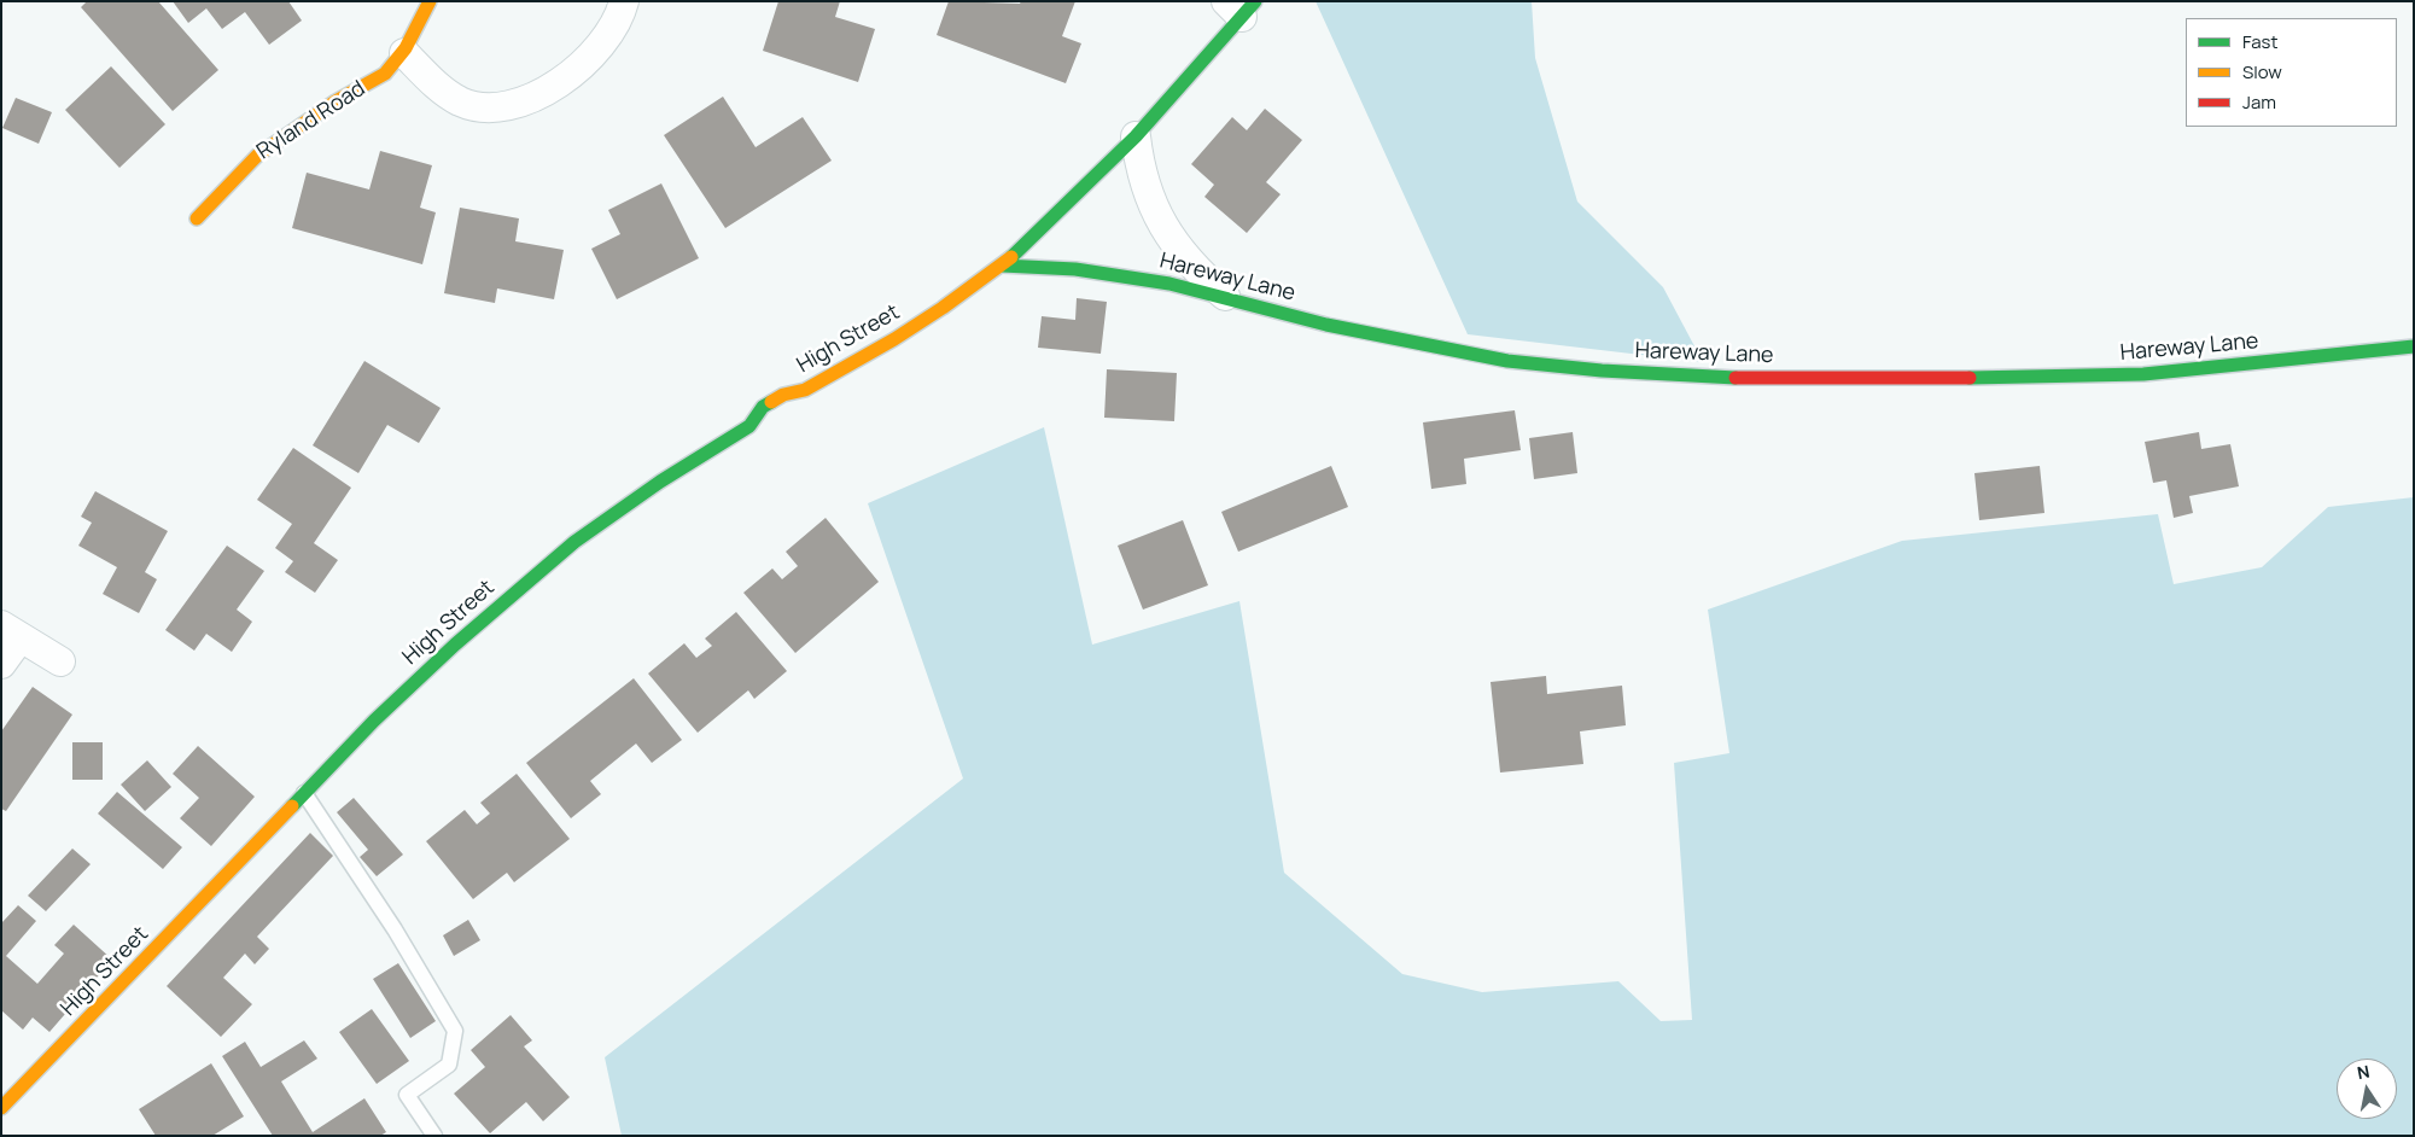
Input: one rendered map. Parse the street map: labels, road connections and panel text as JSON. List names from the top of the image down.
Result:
{
  "streets": {
    "street": ["Ryland Road", "Hareway Lane", "High Street"]
  },
  "crossings": [
    ["Hareway Lane", "High Street"]
  ],
  "legend": ["Fast", "Slow", "Jam"],
  "north": "top"
}
